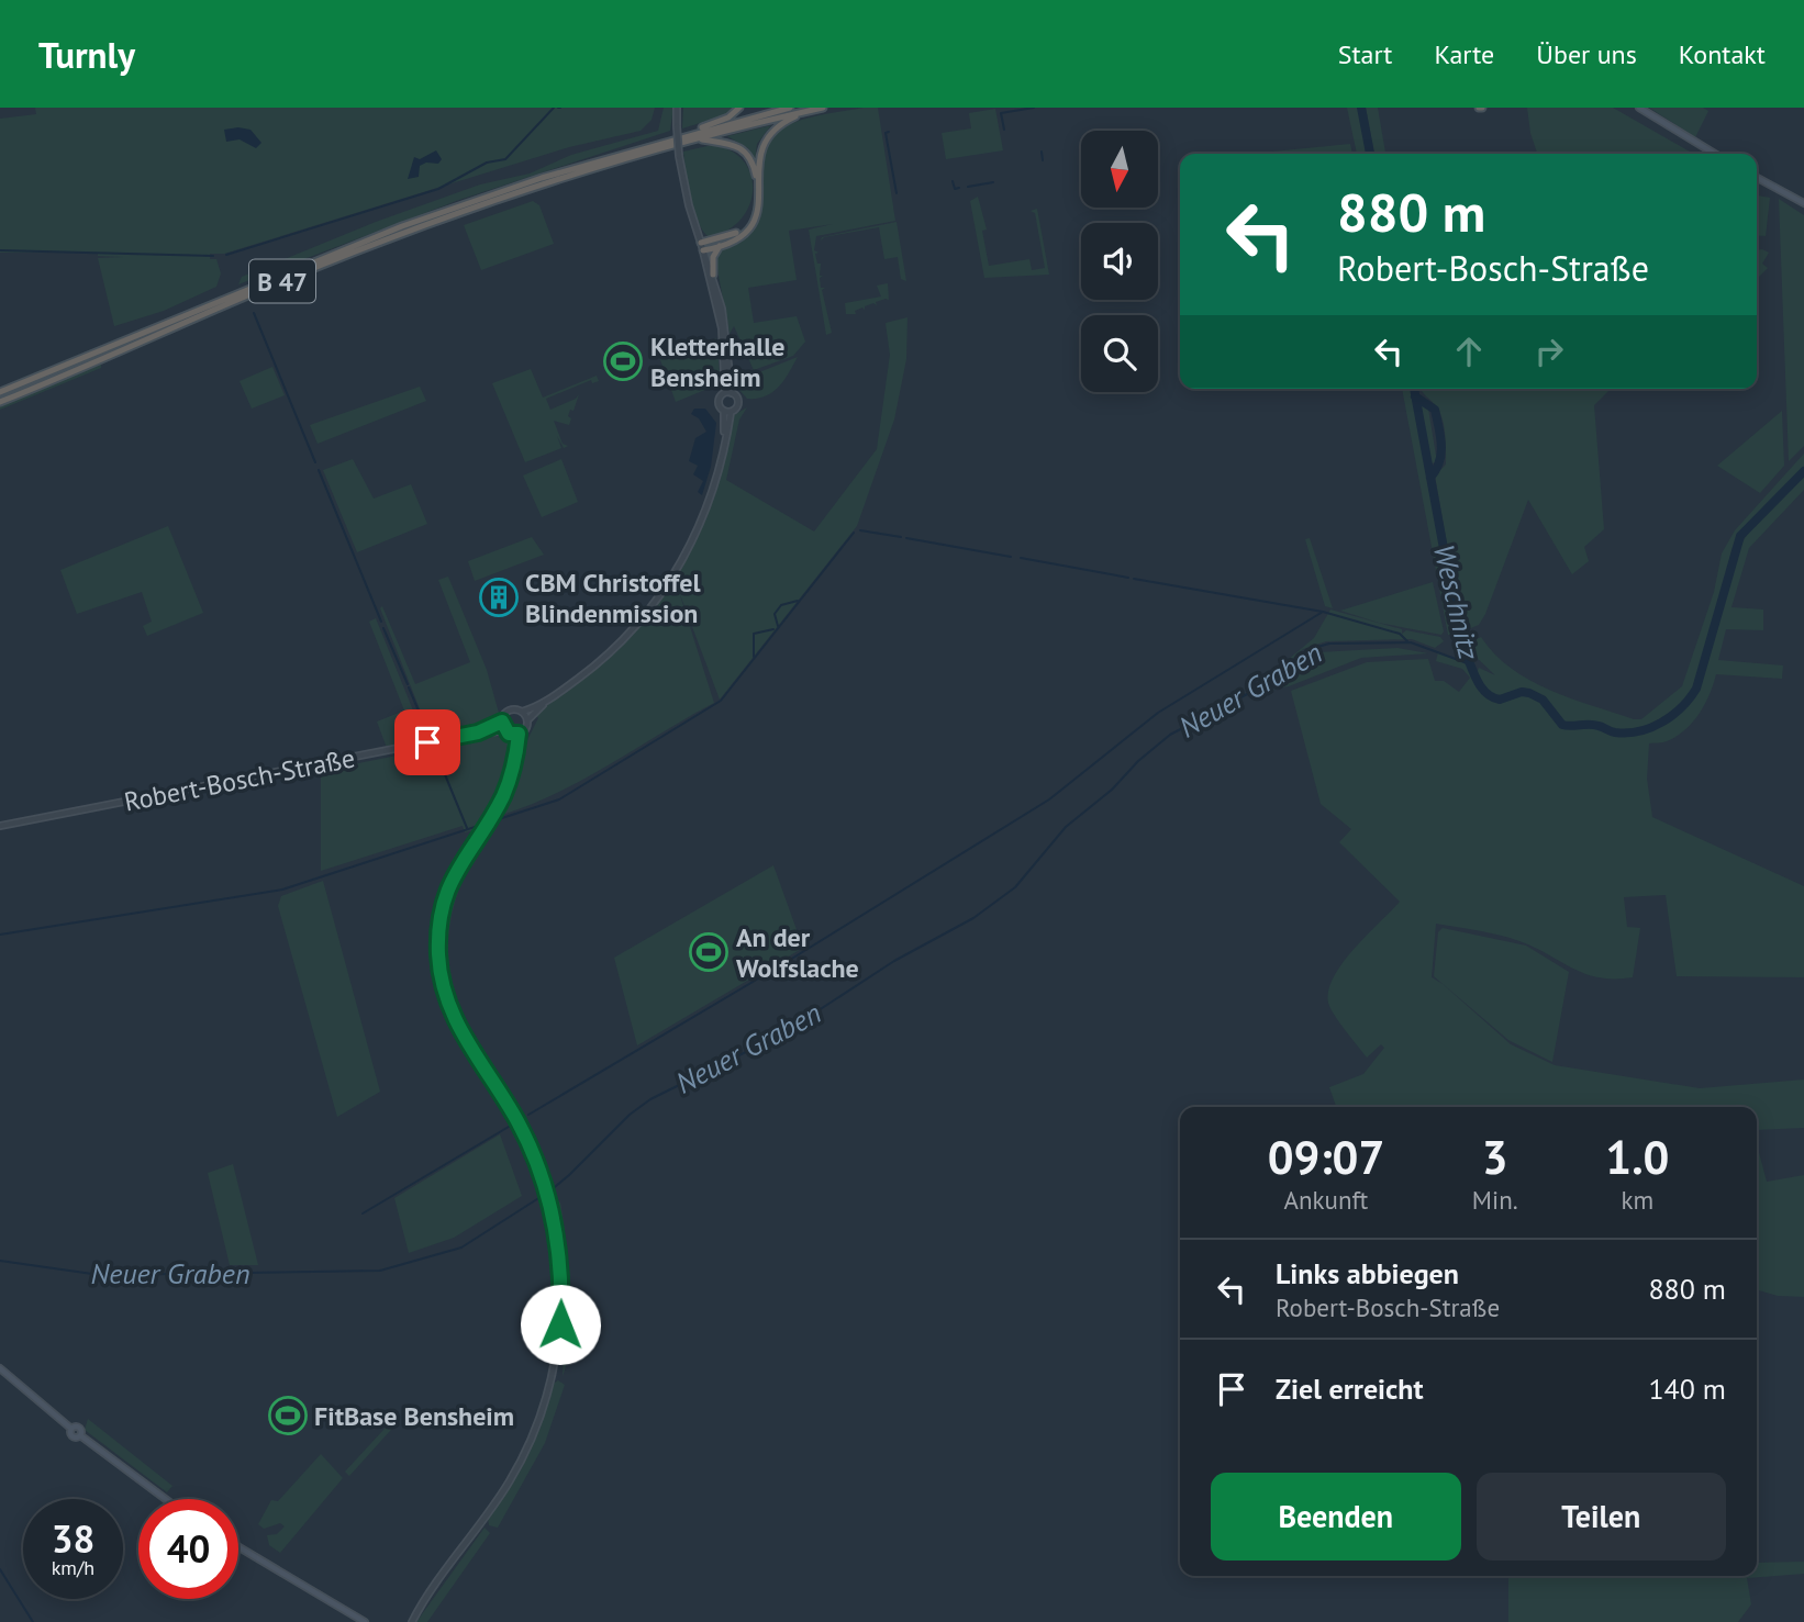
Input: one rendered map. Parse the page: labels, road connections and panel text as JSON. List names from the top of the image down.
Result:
{
  "streets": {
    "highway": ["B 47"],
    "street": ["Robert-Bosch-Straße"]
  },
  "water": ["Weschnitz", "Neuer Graben"],
  "places": {
    "sports": ["Kletterhalle Bensheim", "An der Wolfslache", "FitBase Bensheim"],
    "building": ["CBM Christoffel Blindenmission"]
  },
  "north": "bottom",
  "page": {
    "header": "Turnly",
    "nav": [
      "Start",
      "Karte",
      "Über uns",
      "Kontakt"
    ],
    "turn": ["880 m", "Robert-Bosch-Straße"],
    "eta": [
      "09:07",
      "Ankunft",
      "3",
      "Min.",
      "1.0",
      "km"
    ],
    "list": [
      {
        "name": "Links abbiegen",
        "note": "Robert-Bosch-Straße",
        "value": "880 m"
      },
      {
        "name": "Ziel erreicht",
        "value": "140 m"
      }
    ],
    "buttons": ["Beenden", "Teilen"],
    "speed": "38 km/h",
    "limit": "40"
  }
}
